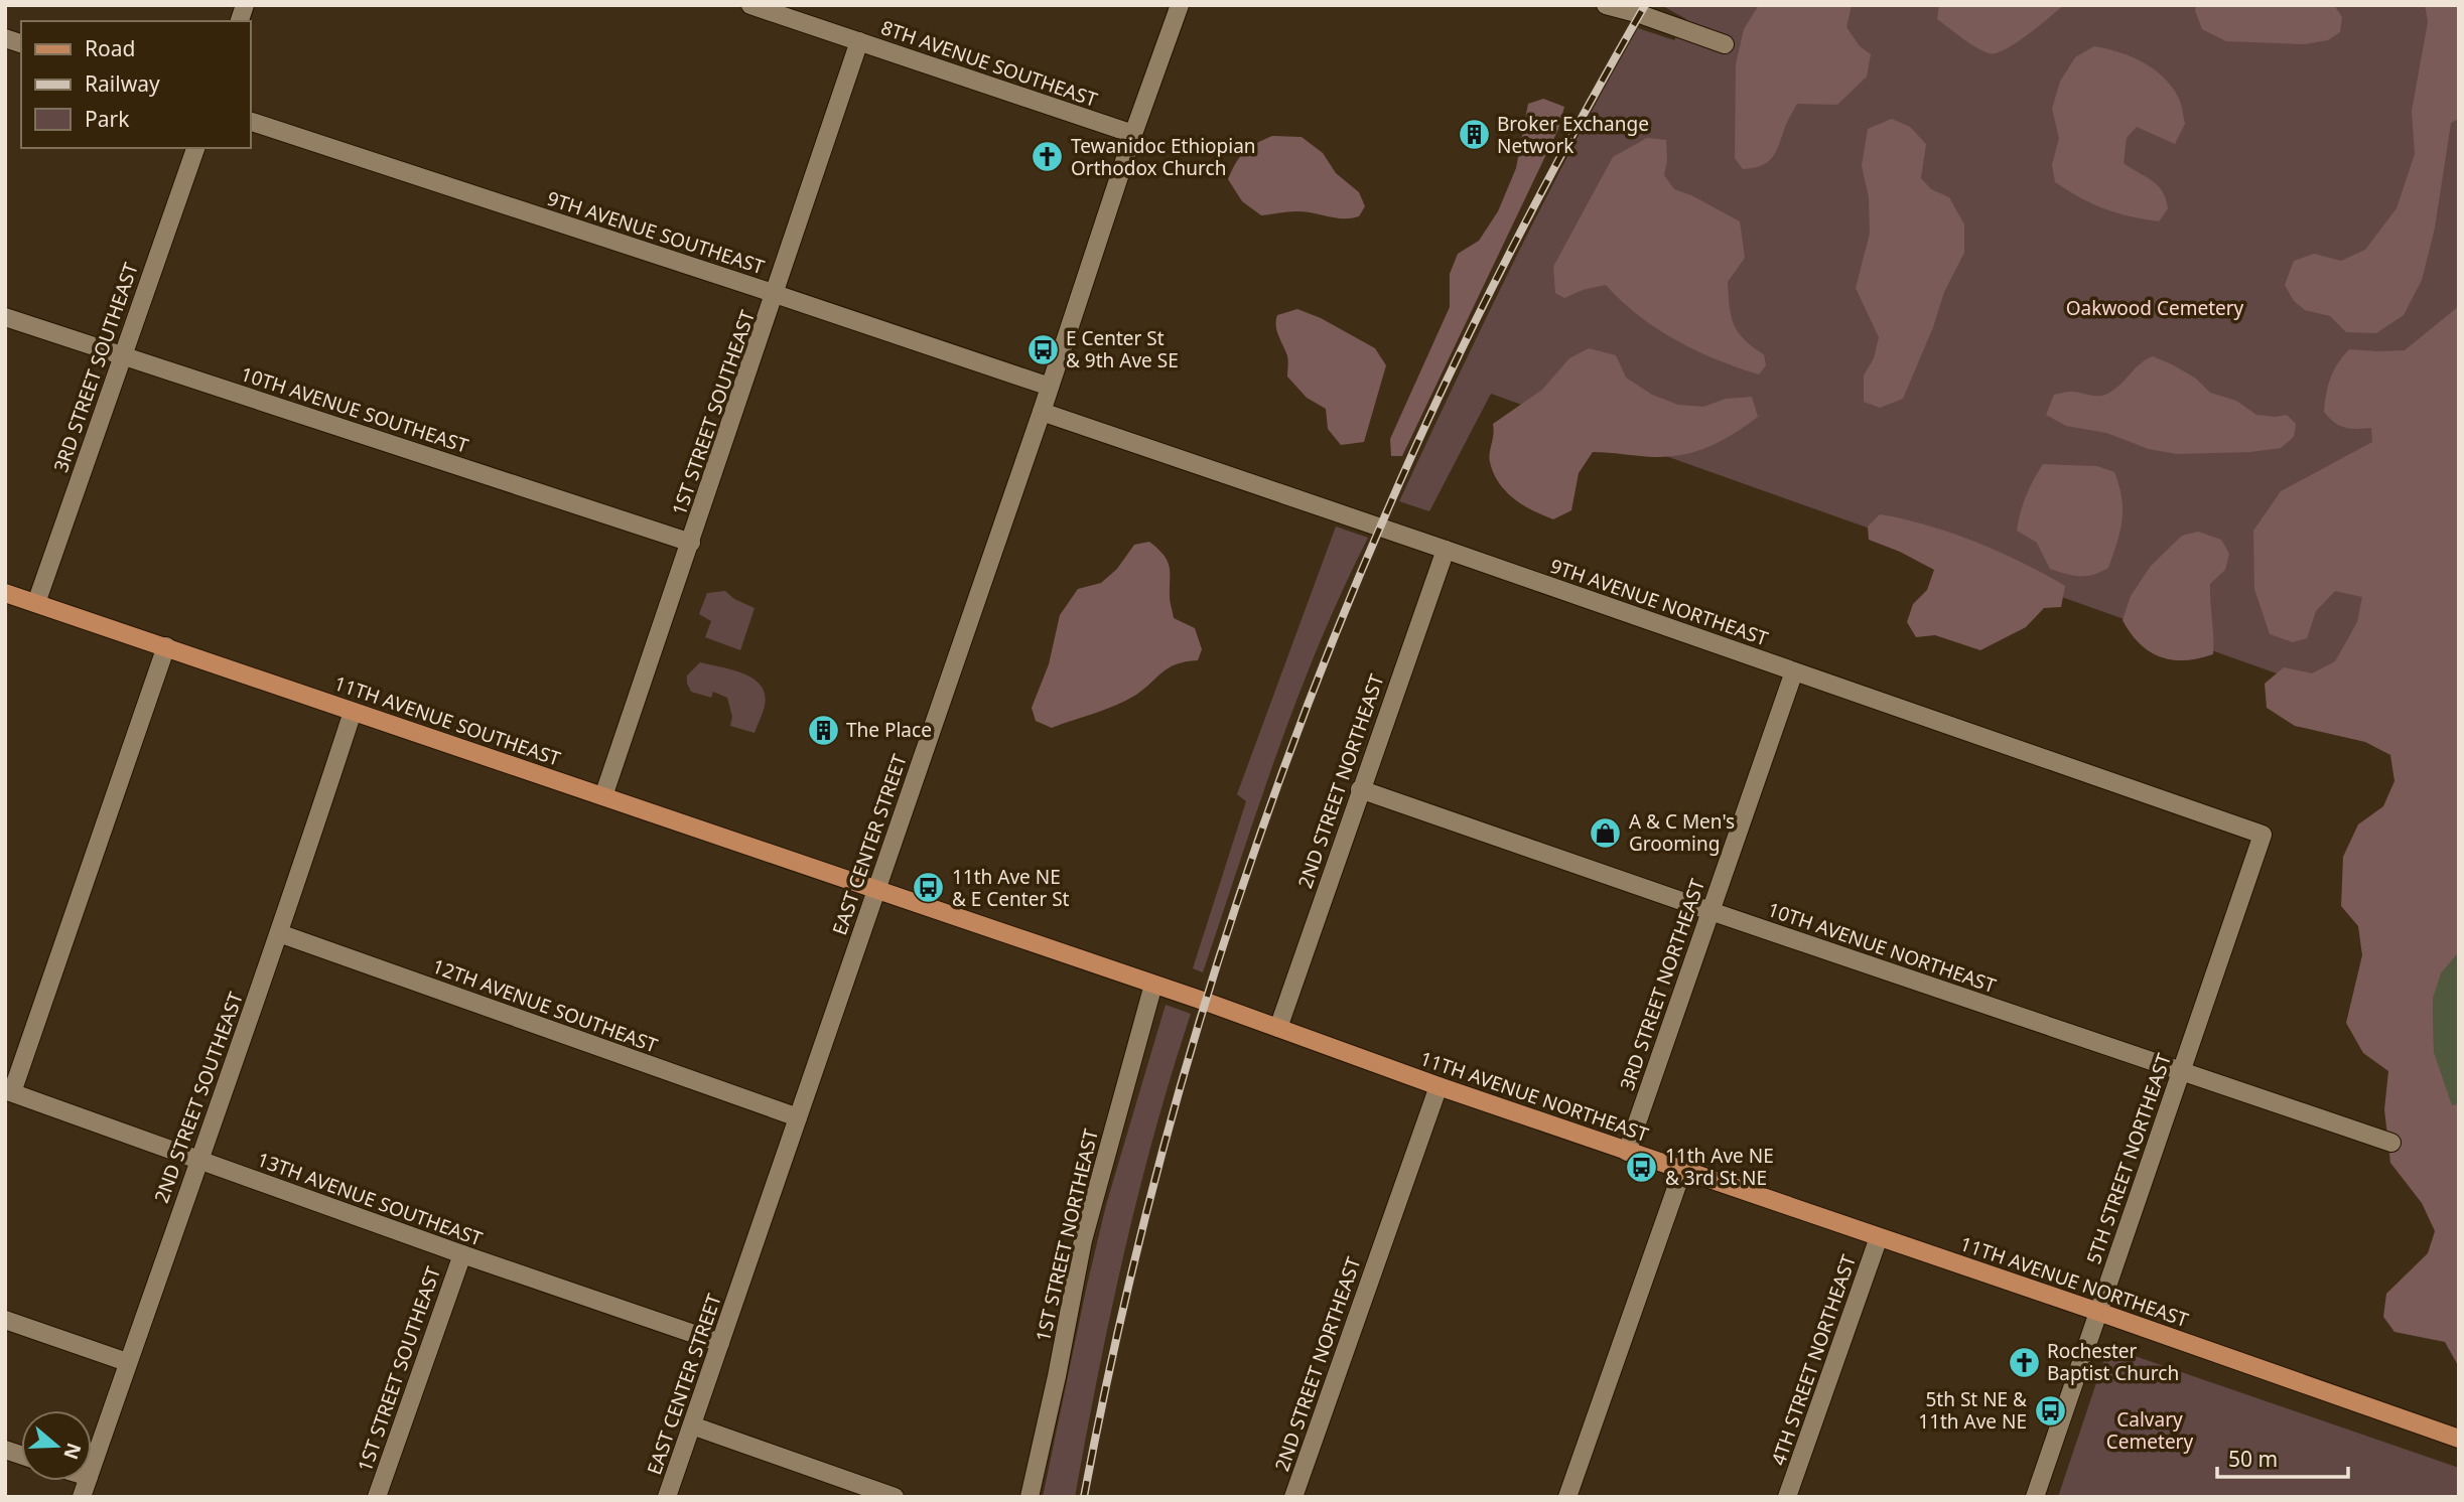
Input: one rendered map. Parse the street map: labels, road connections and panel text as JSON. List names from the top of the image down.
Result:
{
  "streets": {
    "main road": ["11TH AVENUE SOUTHEAST", "11TH AVENUE NORTHEAST"],
    "street": [
      "8TH AVENUE SOUTHEAST",
      "9TH AVENUE SOUTHEAST",
      "3RD STREET SOUTHEAST",
      "10TH AVENUE SOUTHEAST",
      "1ST STREET SOUTHEAST",
      "9TH AVENUE NORTHEAST",
      "2ND STREET NORTHEAST",
      "EAST CENTER STREET",
      "10TH AVENUE NORTHEAST",
      "3RD STREET NORTHEAST",
      "12TH AVENUE SOUTHEAST",
      "2ND STREET SOUTHEAST",
      "5TH STREET NORTHEAST",
      "13TH AVENUE SOUTHEAST",
      "1ST STREET NORTHEAST",
      "4TH STREET NORTHEAST"
    ]
  },
  "crossings": [
    ["8TH AVENUE SOUTHEAST", "1ST STREET SOUTHEAST"],
    ["8TH AVENUE SOUTHEAST", "EAST CENTER STREET"],
    ["9TH AVENUE SOUTHEAST", "1ST STREET SOUTHEAST"],
    ["9TH AVENUE SOUTHEAST", "EAST CENTER STREET"],
    ["3RD STREET SOUTHEAST", "10TH AVENUE SOUTHEAST"],
    ["3RD STREET SOUTHEAST", "11TH AVENUE SOUTHEAST"],
    ["10TH AVENUE SOUTHEAST", "1ST STREET SOUTHEAST"],
    ["1ST STREET SOUTHEAST", "11TH AVENUE SOUTHEAST"],
    ["1ST STREET SOUTHEAST", "13TH AVENUE SOUTHEAST"],
    ["9TH AVENUE NORTHEAST", "2ND STREET NORTHEAST"],
    ["9TH AVENUE NORTHEAST", "EAST CENTER STREET"],
    ["9TH AVENUE NORTHEAST", "3RD STREET NORTHEAST"],
    ["9TH AVENUE NORTHEAST", "5TH STREET NORTHEAST"],
    ["11TH AVENUE SOUTHEAST", "EAST CENTER STREET"],
    ["11TH AVENUE SOUTHEAST", "11TH AVENUE NORTHEAST"],
    ["11TH AVENUE SOUTHEAST", "2ND STREET SOUTHEAST"],
    ["2ND STREET NORTHEAST", "10TH AVENUE NORTHEAST"],
    ["2ND STREET NORTHEAST", "11TH AVENUE NORTHEAST"],
    ["EAST CENTER STREET", "12TH AVENUE SOUTHEAST"],
    ["EAST CENTER STREET", "11TH AVENUE NORTHEAST"],
    ["EAST CENTER STREET", "13TH AVENUE SOUTHEAST"],
    ["10TH AVENUE NORTHEAST", "3RD STREET NORTHEAST"],
    ["10TH AVENUE NORTHEAST", "5TH STREET NORTHEAST"],
    ["3RD STREET NORTHEAST", "11TH AVENUE NORTHEAST"],
    ["12TH AVENUE SOUTHEAST", "2ND STREET SOUTHEAST"],
    ["11TH AVENUE NORTHEAST", "5TH STREET NORTHEAST"],
    ["11TH AVENUE NORTHEAST", "1ST STREET NORTHEAST"],
    ["11TH AVENUE NORTHEAST", "4TH STREET NORTHEAST"],
    ["2ND STREET SOUTHEAST", "13TH AVENUE SOUTHEAST"]
  ],
  "parks": ["Oakwood Cemetery", "Calvary Cemetery"],
  "places": {
    "building": ["Broker Exchange Network", "The Place"],
    "church": ["Tewanidoc Ethiopian Orthodox Church", "Rochester Baptist Church"],
    "bus stop": [
      "E Center St & 9th Ave SE",
      "11th Ave NE & E Center St",
      "11th Ave NE & 3rd St NE",
      "5th St NE & 11th Ave NE"
    ],
    "shop": ["A & C Men's Grooming"]
  },
  "legend": ["Road", "Railway", "Park"],
  "scale_bar": "50 m",
  "north": "right"
}
